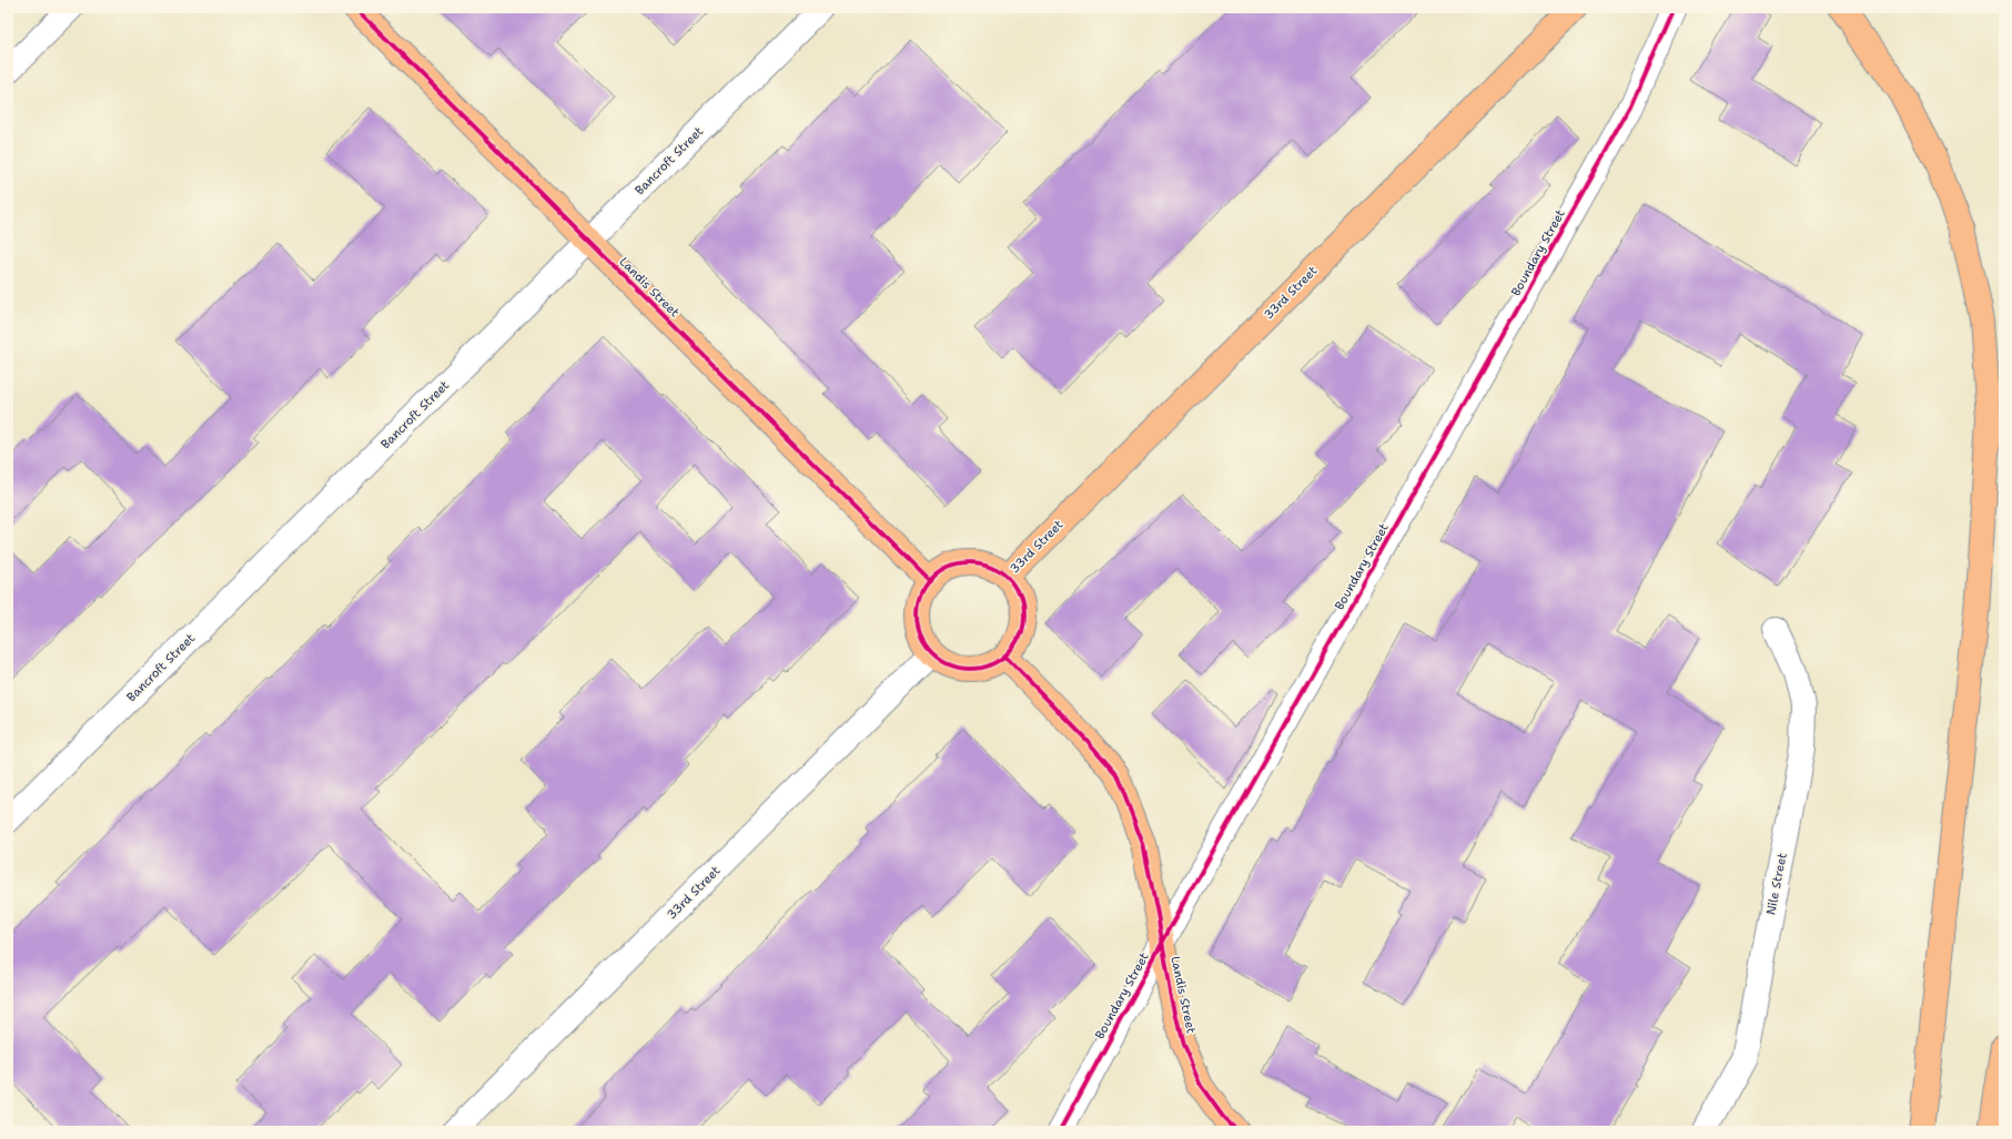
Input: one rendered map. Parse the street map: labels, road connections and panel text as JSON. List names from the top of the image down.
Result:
{
  "streets": {
    "main road": ["Landis Street", "33rd Street"],
    "street": ["Bancroft Street", "Boundary Street", "Nile Street"]
  },
  "crossings": [
    ["Bancroft Street", "Landis Street"],
    ["Boundary Street", "Landis Street"],
    ["Landis Street", "33rd Street"]
  ]
}
